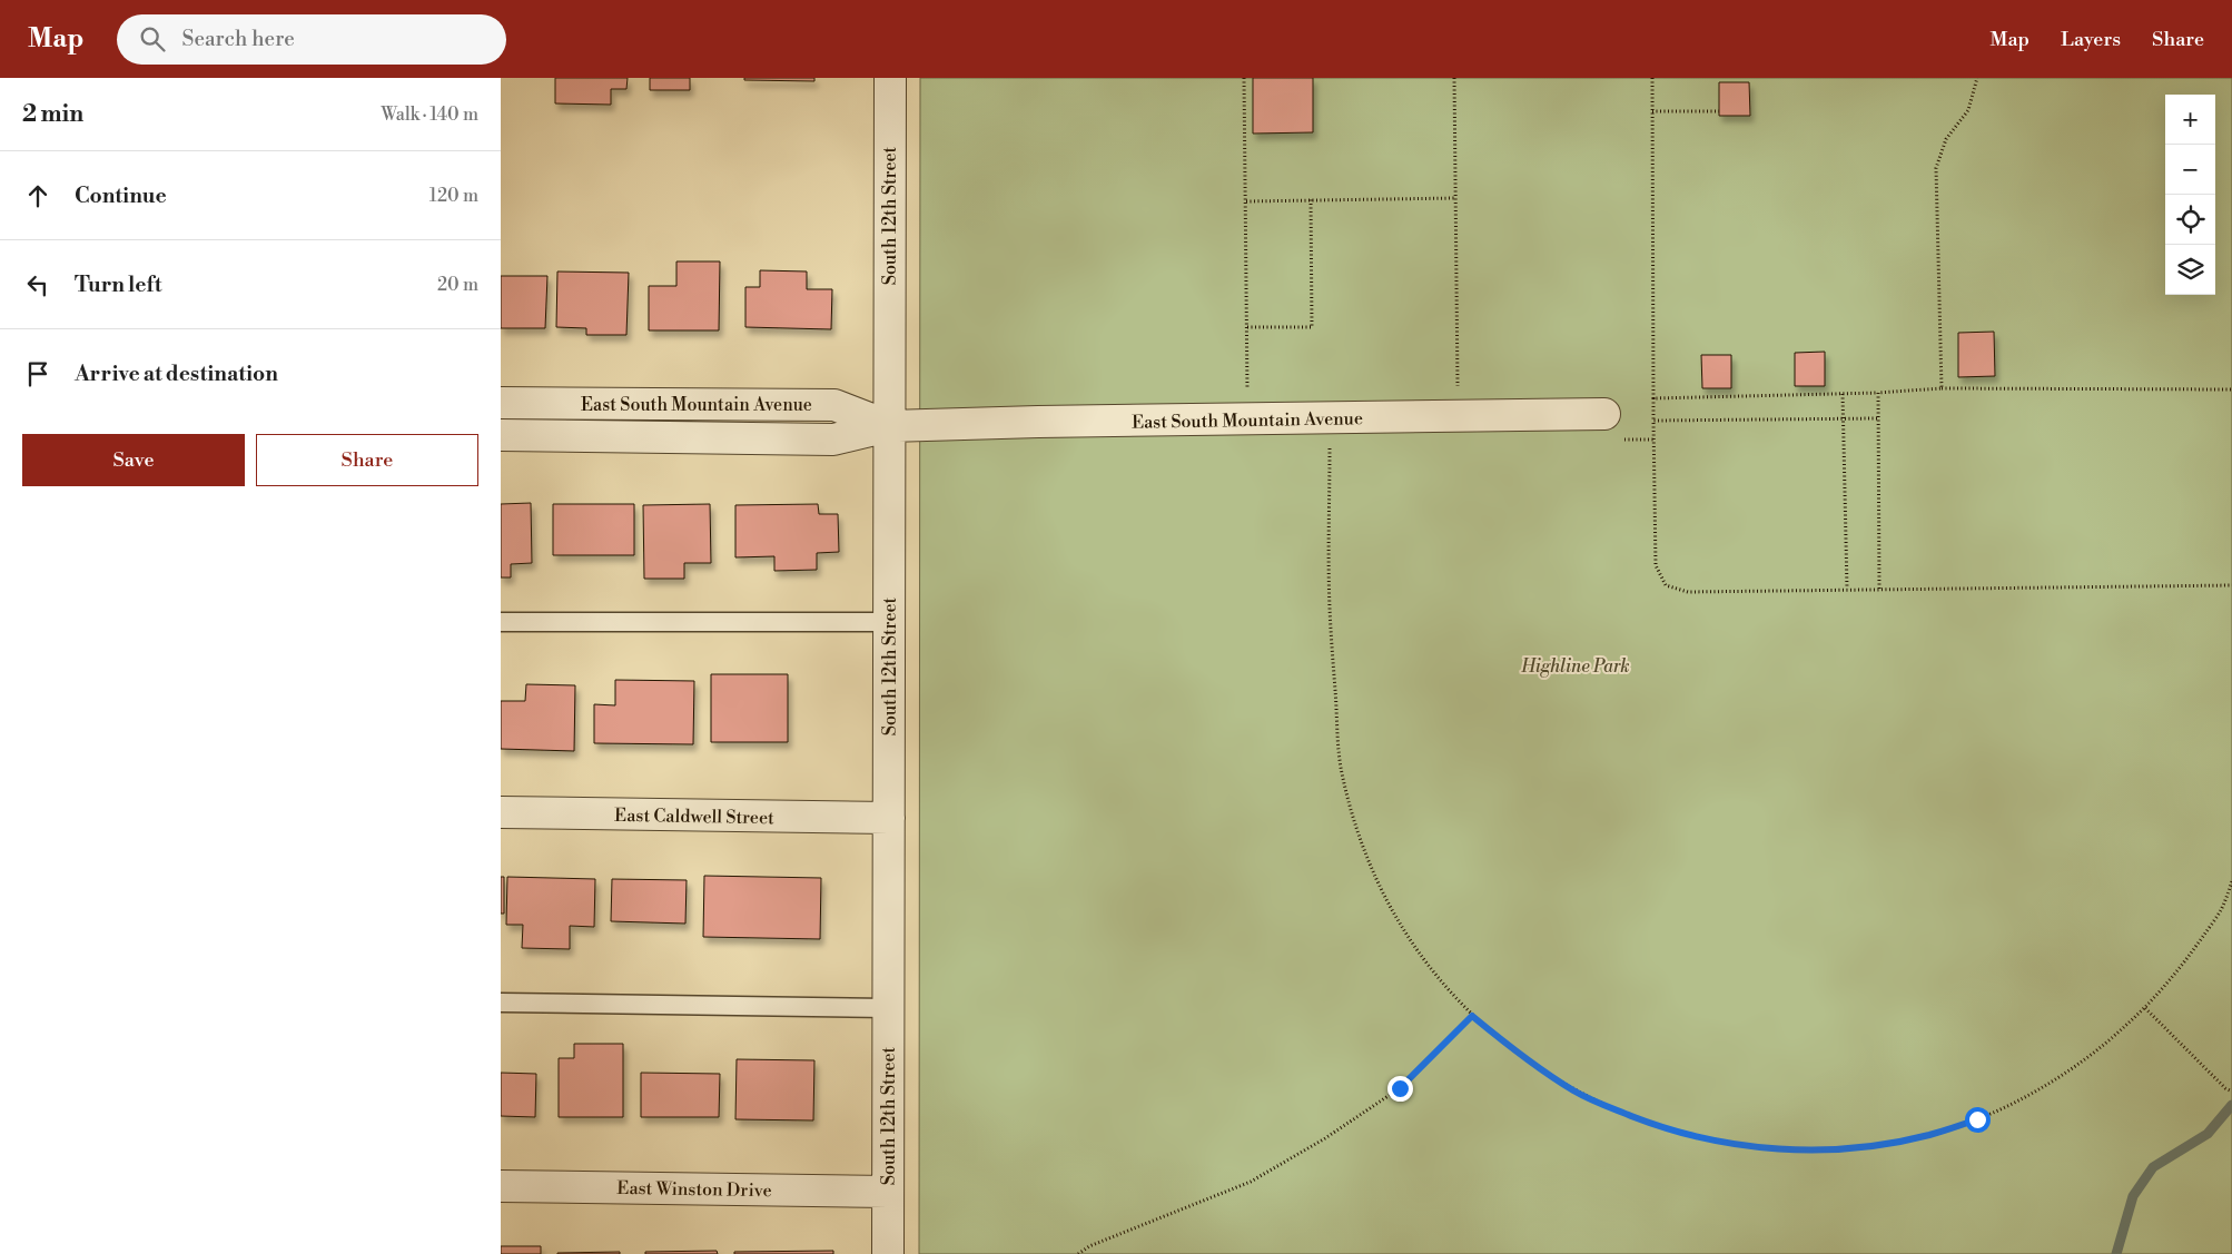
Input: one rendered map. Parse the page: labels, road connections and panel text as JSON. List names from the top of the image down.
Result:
{
  "streets": {
    "street": [
      "South 12th Street",
      "East South Mountain Avenue",
      "East Caldwell Street",
      "East Winston Drive"
    ]
  },
  "crossings": [
    ["South 12th Street", "East South Mountain Avenue"],
    ["South 12th Street", "East Caldwell Street"],
    ["South 12th Street", "East Winston Drive"]
  ],
  "parks": ["Highline Park"],
  "page": {
    "header": "Map",
    "search": "Search here",
    "nav": ["Map", "Layers", "Share"],
    "heading": ["2 min", "Walk · 140 m"],
    "map_buttons": ["+", "−"],
    "list": [
      ["Continue", "120 m"],
      ["Turn left", "20 m"],
      "Arrive at destination"
    ],
    "buttons": ["Save", "Share"]
  }
}
